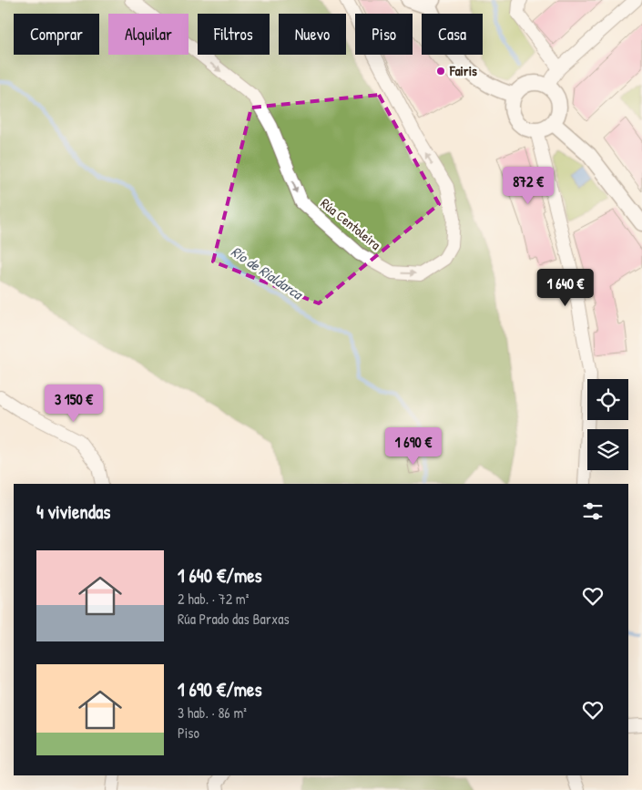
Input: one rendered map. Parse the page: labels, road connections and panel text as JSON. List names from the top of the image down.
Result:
{
  "streets": {
    "street": ["Rúa Centoleira"]
  },
  "water": ["Río de Rialdarca"],
  "places": ["Fairis"],
  "page": {
    "chip": [
      "Comprar",
      "Alquilar",
      "Filtros",
      "Nuevo",
      "Piso",
      "Casa"
    ],
    "price": [
      "872 €",
      "1 640 €",
      "3 150 €",
      "1 690 €"
    ],
    "heading": "4 viviendas",
    "list": [
      {
        "name": "1 640 €/mes",
        "note": "2 hab. · 72 m² · Rúa Prado das Barxas"
      },
      {
        "name": "1 690 €/mes",
        "note": "3 hab. · 86 m² · Piso"
      }
    ]
  }
}
